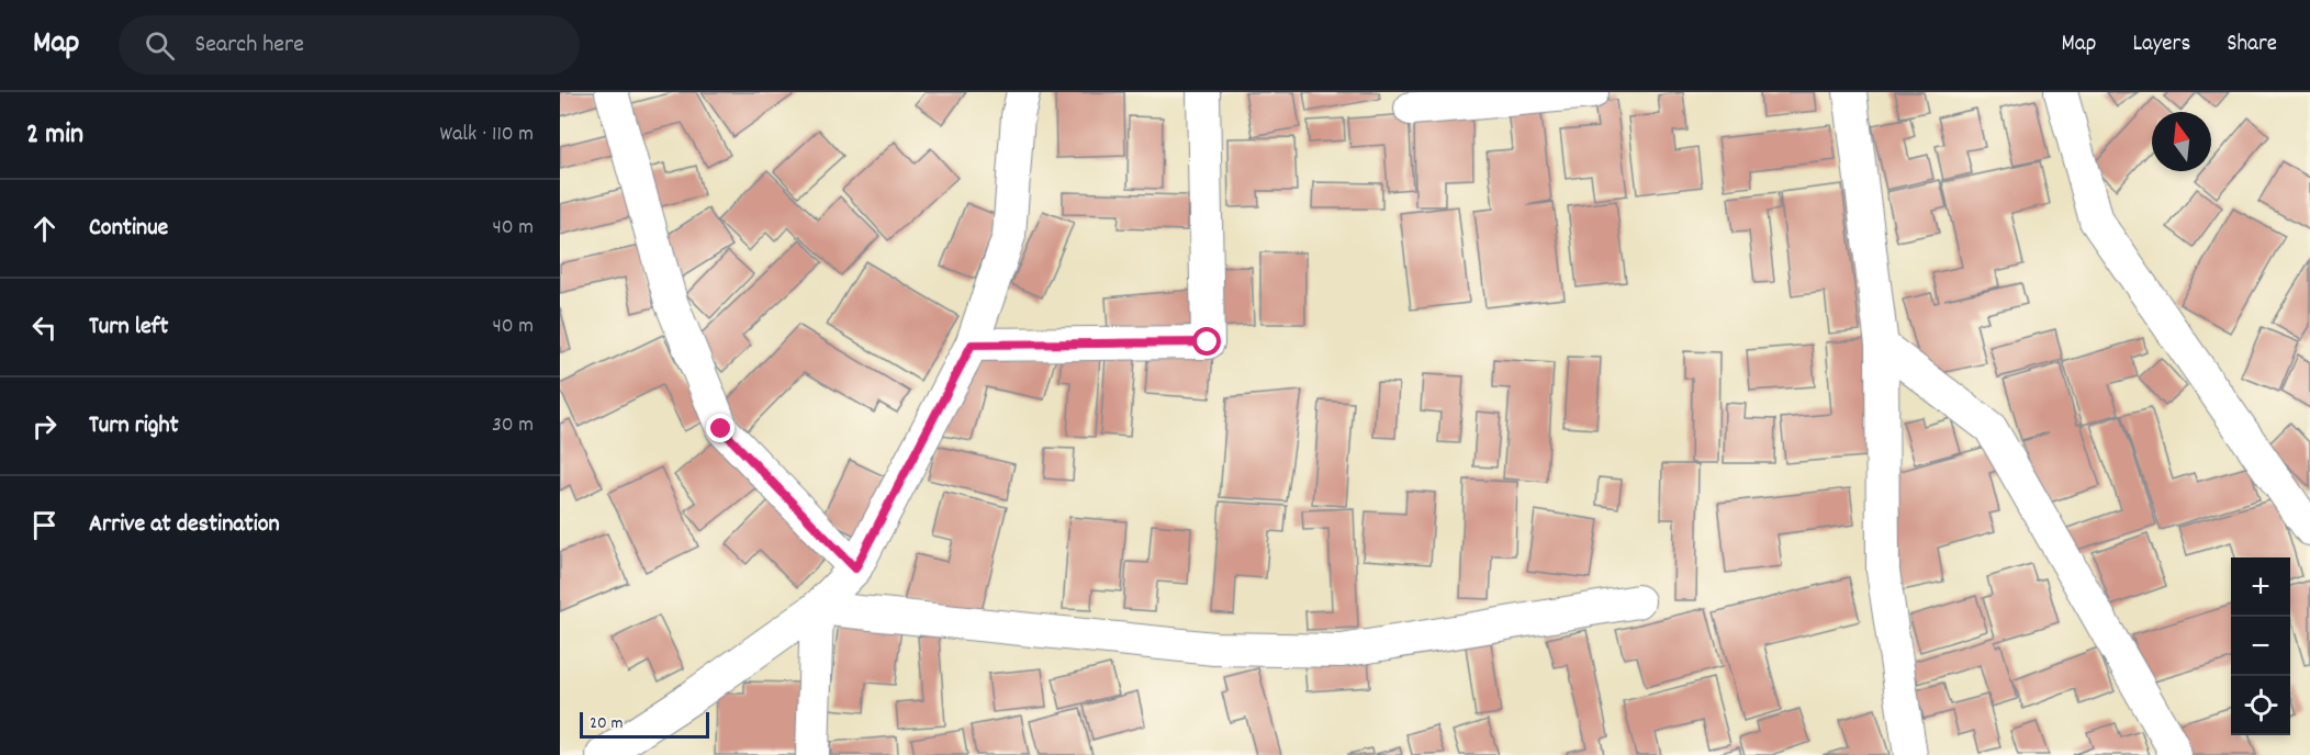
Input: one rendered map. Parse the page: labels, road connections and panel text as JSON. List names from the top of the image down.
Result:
{
  "scale_bar": "20 m",
  "north": "top",
  "page": {
    "header": "Map",
    "search": "Search here",
    "nav": ["Map", "Layers", "Share"],
    "heading": ["2 min", "Walk · 110 m"],
    "list": [
      ["Continue", "40 m"],
      ["Turn left", "40 m"],
      ["Turn right", "30 m"],
      "Arrive at destination"
    ],
    "map_buttons": ["+", "−"],
    "scale": "20 m"
  }
}
